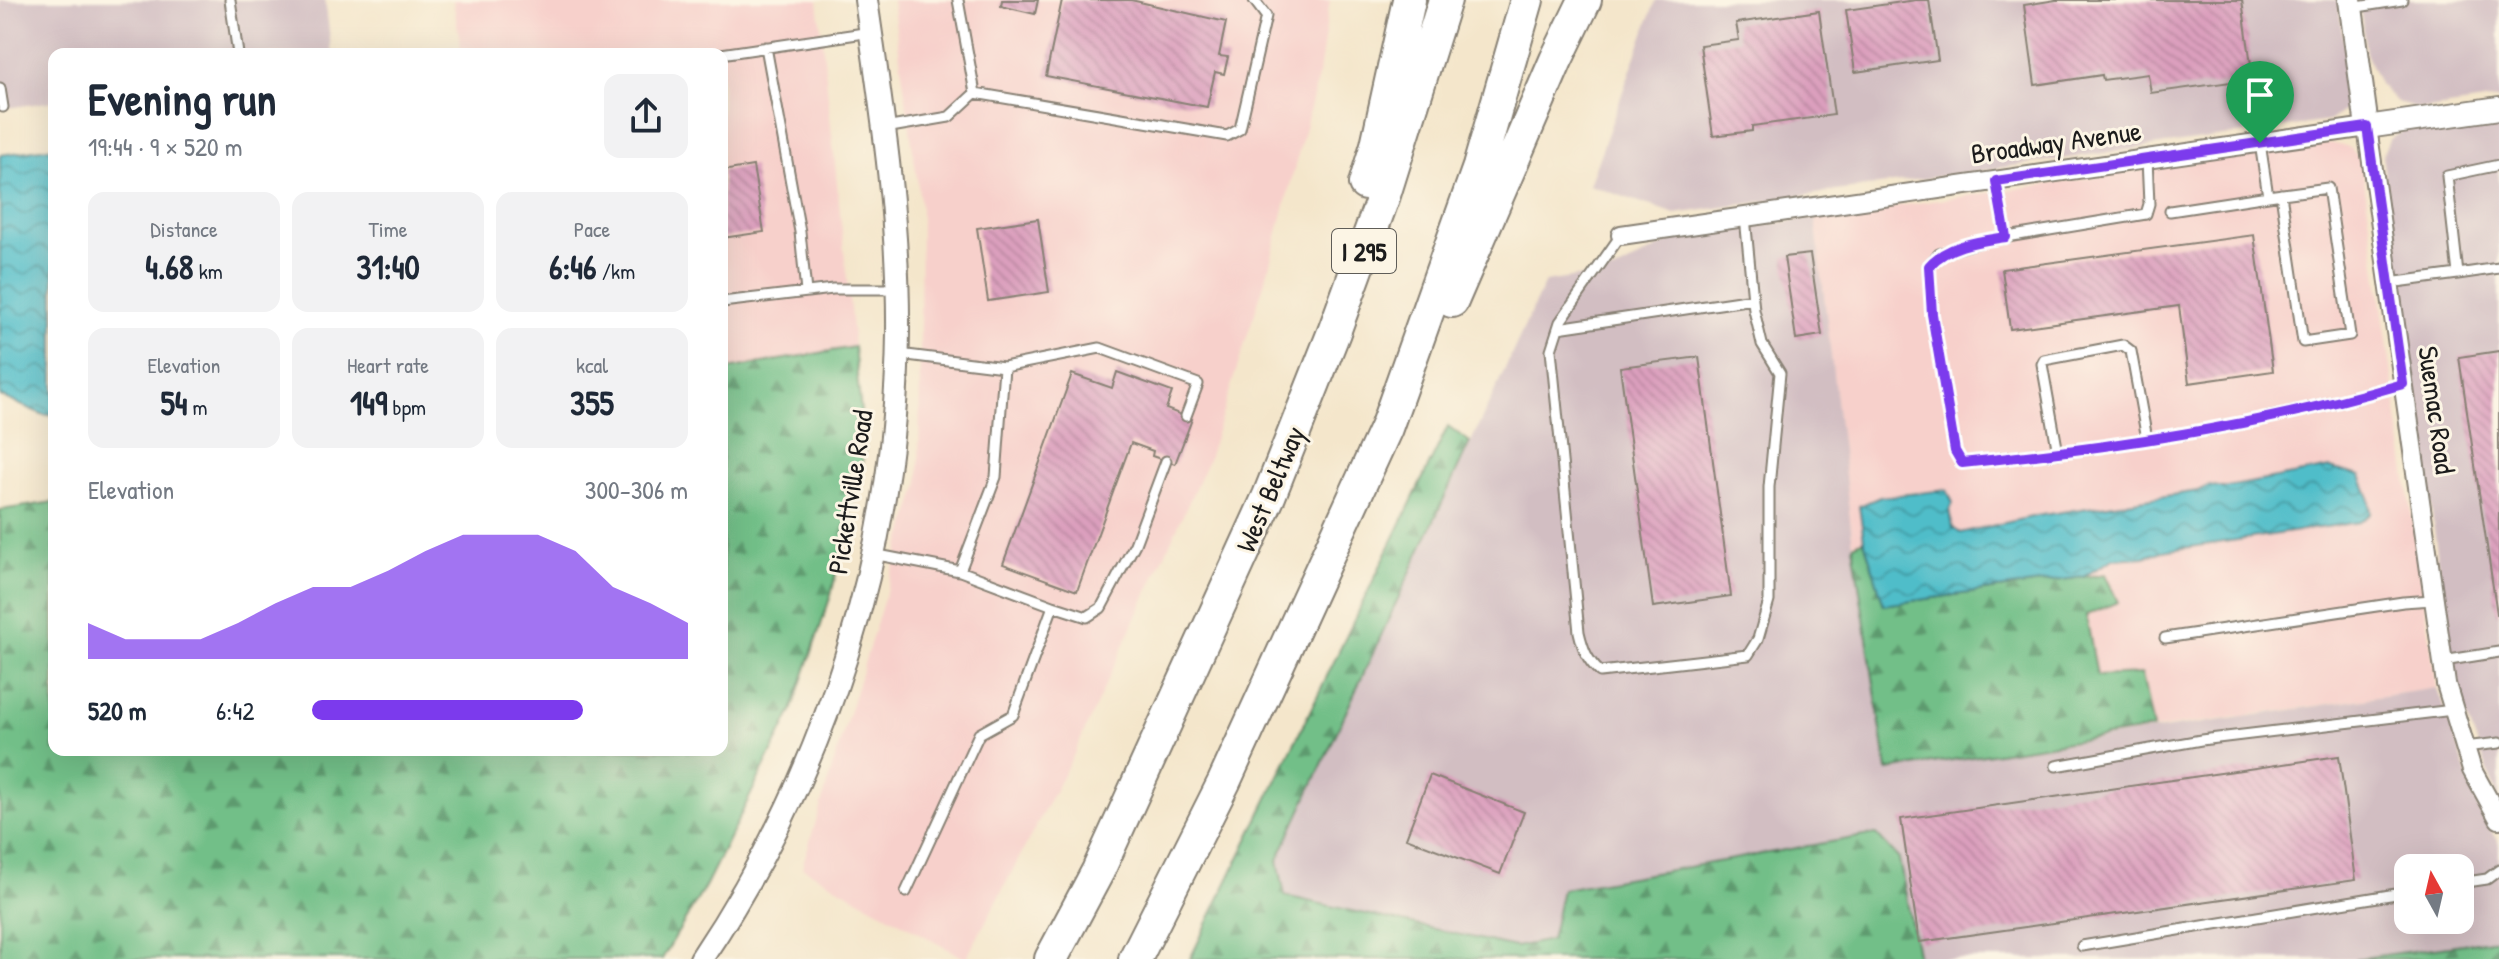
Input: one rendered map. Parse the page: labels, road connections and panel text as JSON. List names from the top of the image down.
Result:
{
  "streets": {
    "highway": ["I 295", "West Beltway"],
    "street": ["Broadway Avenue", "Suemac Road", "Pickettville Road"]
  },
  "crossings": [
    ["Broadway Avenue", "Suemac Road"]
  ],
  "north": "top",
  "page": {
    "heading": ["Evening run", "19:44 · 9 × 520 m"],
    "stats": [
      ["Distance", "4.68 km"],
      ["Time", "31:40"],
      ["Pace", "6:46 /km"],
      ["Elevation", "54 m"],
      ["Heart rate", "149 bpm"],
      ["kcal", "355"]
    ],
    "chart": ["Elevation", "300–306 m"],
    "list": [
      {
        "name": "520 m",
        "note": "6:42"
      }
    ]
  }
}
